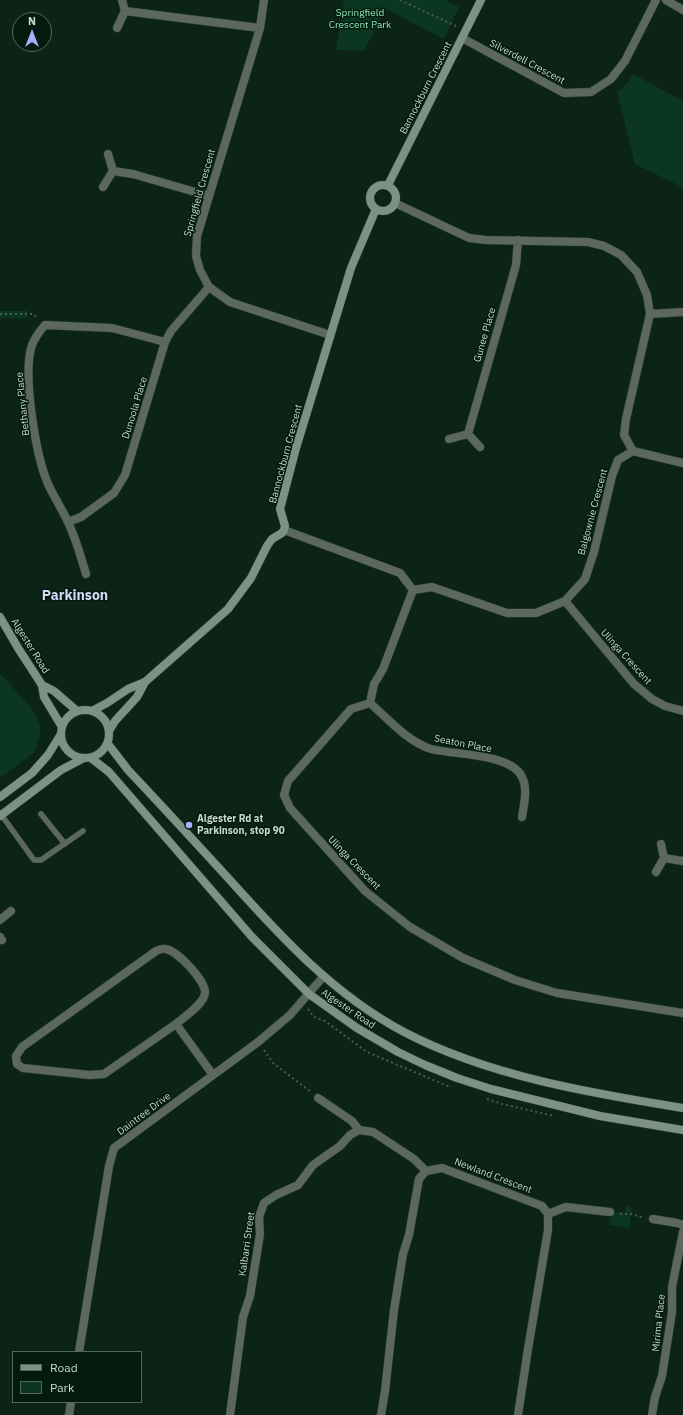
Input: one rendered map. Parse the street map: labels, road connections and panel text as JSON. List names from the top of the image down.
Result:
{
  "streets": {
    "main road": ["Bannockburn Crescent", "Algester Road"],
    "street": [
      "Silverdell Crescent",
      "Springfield Crescent",
      "Gunee Place",
      "Bethany Place",
      "Dunoola Place",
      "Balgownie Crescent",
      "Ulinga Crescent",
      "Seaton Place",
      "Daintree Drive",
      "Newland Crescent",
      "Kalbarri Street",
      "Mirima Place"
    ]
  },
  "crossings": [
    ["Silverdell Crescent", "Bannockburn Crescent"],
    ["Bannockburn Crescent", "Springfield Crescent"],
    ["Springfield Crescent", "Dunoola Place"],
    ["Bethany Place", "Dunoola Place"],
    ["Balgownie Crescent", "Ulinga Crescent"],
    ["Algester Road", "Daintree Drive"],
    ["Ulinga Crescent", "Seaton Place"]
  ],
  "districts": ["Parkinson"],
  "parks": ["Springfield Crescent Park"],
  "places": ["Algester Rd at Parkinson, stop 90"],
  "legend": ["Road", "Park"],
  "north": "top"
}
